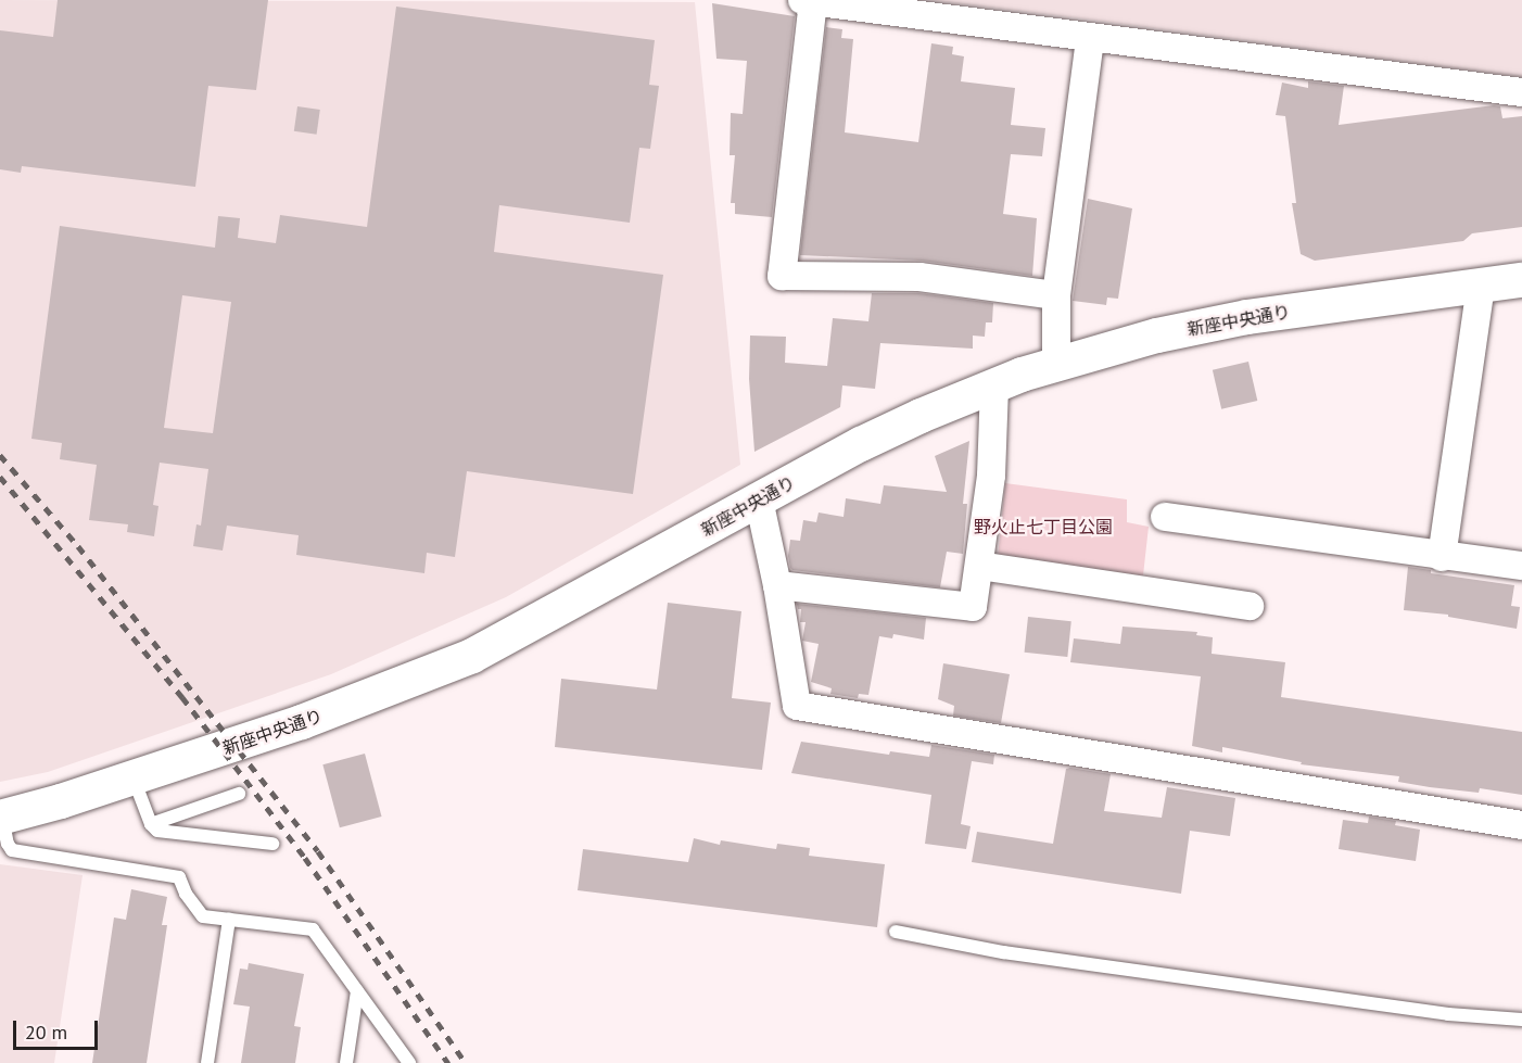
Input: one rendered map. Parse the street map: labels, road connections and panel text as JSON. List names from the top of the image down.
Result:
{
  "streets": {
    "street": ["新座中央通り"]
  },
  "parks": ["野火止七丁目公園"],
  "scale_bar": "20 m"
}
